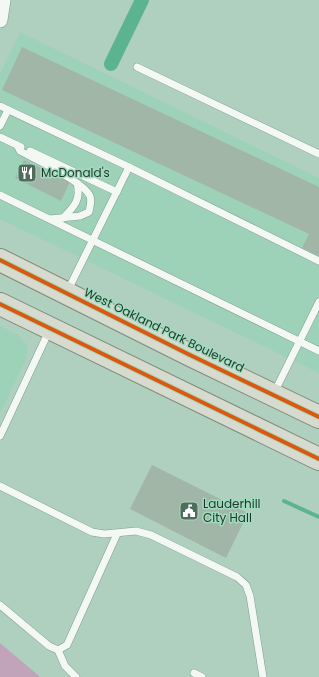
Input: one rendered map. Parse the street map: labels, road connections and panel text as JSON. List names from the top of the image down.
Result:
{
  "streets": {
    "main road": ["West Oakland Park Boulevard"]
  },
  "places": {
    "restaurant": ["McDonald's"],
    "public building": ["Lauderhill City Hall"]
  }
}
